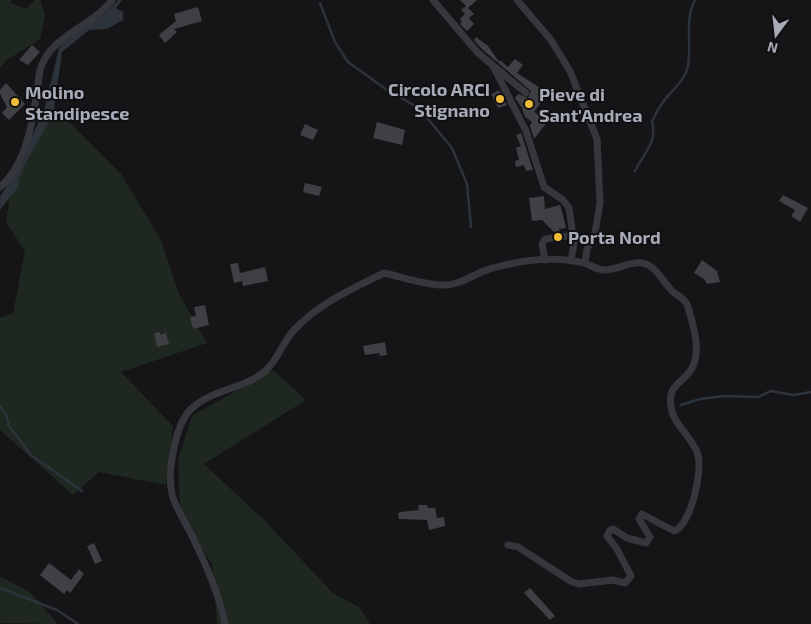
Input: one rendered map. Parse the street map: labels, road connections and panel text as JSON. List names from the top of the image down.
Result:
{
  "places": [
    "Circolo ARCI Stignano",
    "Molino Standipesce",
    "Pieve di Sant'Andrea",
    "Porta Nord"
  ],
  "north": "bottom"
}
